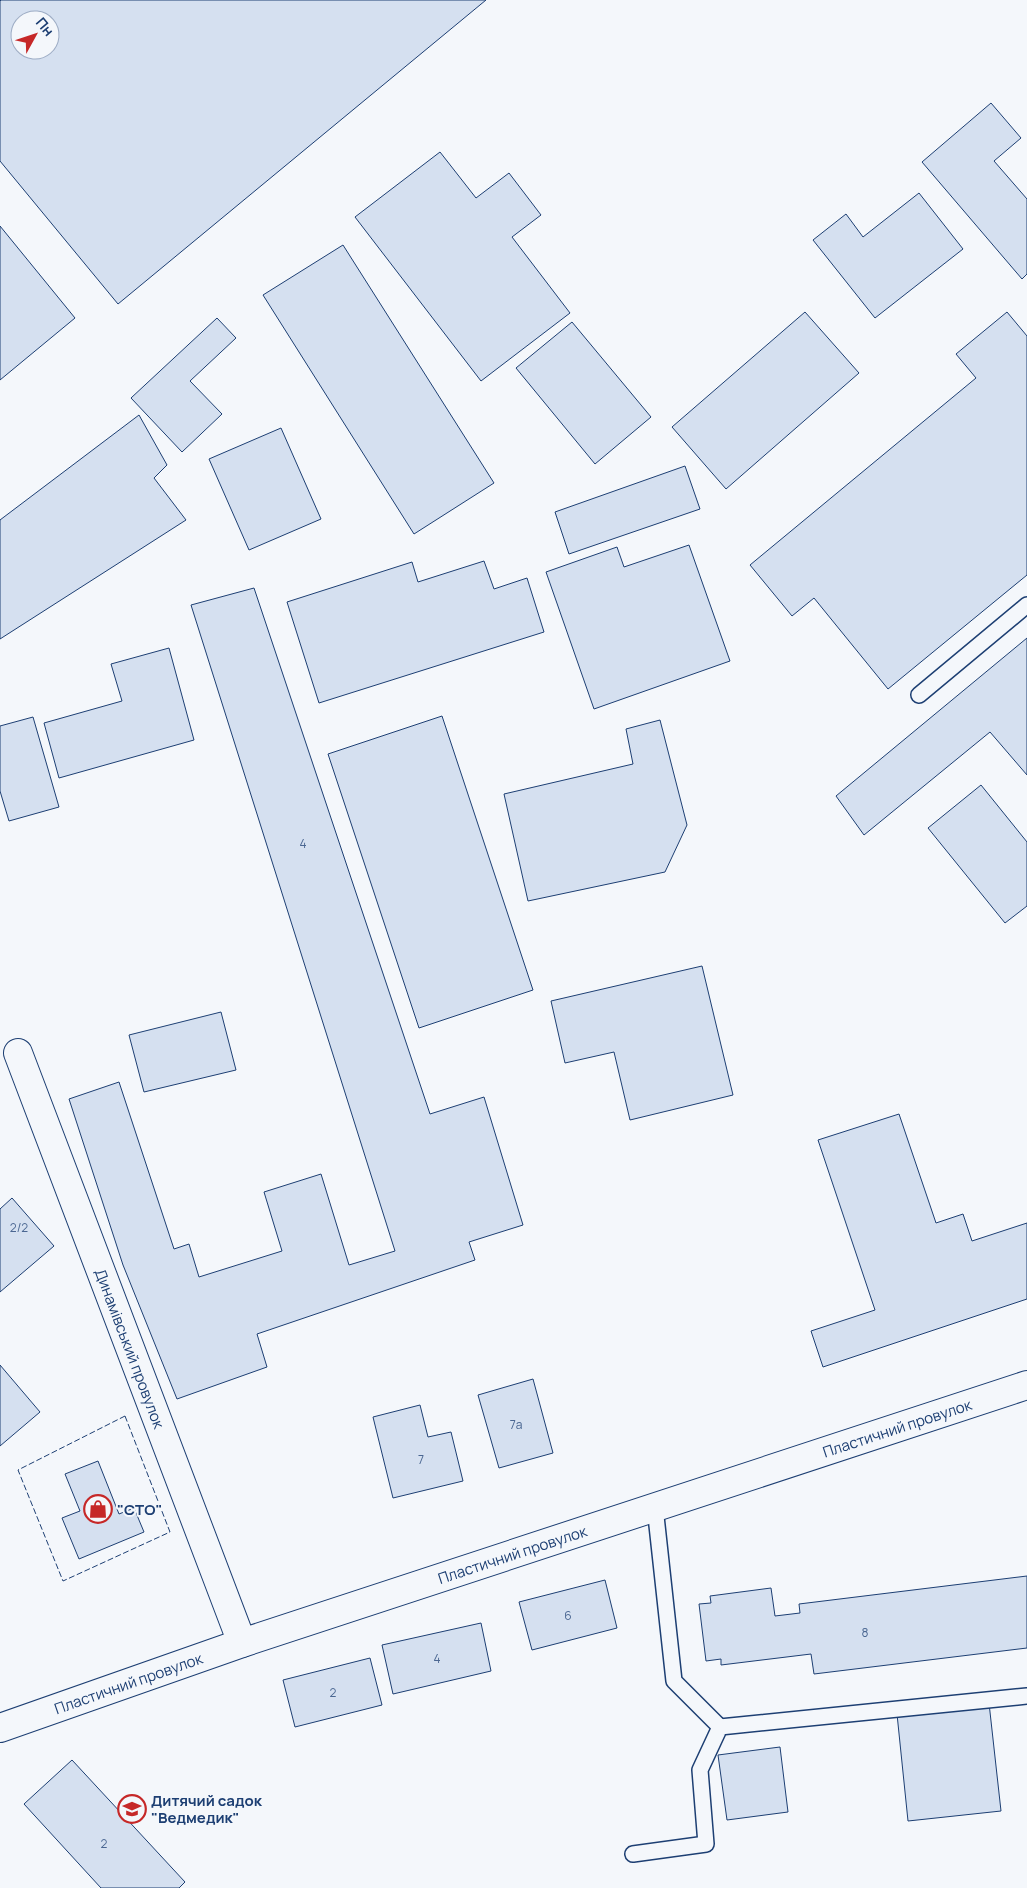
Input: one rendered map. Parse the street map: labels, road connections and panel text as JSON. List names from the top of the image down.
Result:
{
  "streets": {
    "street": ["Динамівський провулок", "Пластичний провулок"]
  },
  "crossings": [
    ["Динамівський провулок", "Пластичний провулок"]
  ],
  "places": {
    "shop": ["\"СТО\""],
    "school or university": ["Дитячий садок \"Ведмедик\""]
  },
  "house_numbers": [
    "4",
    "2/2",
    "7а",
    "7",
    "6",
    "8",
    "4",
    "2",
    "2"
  ],
  "north": "top right"
}
